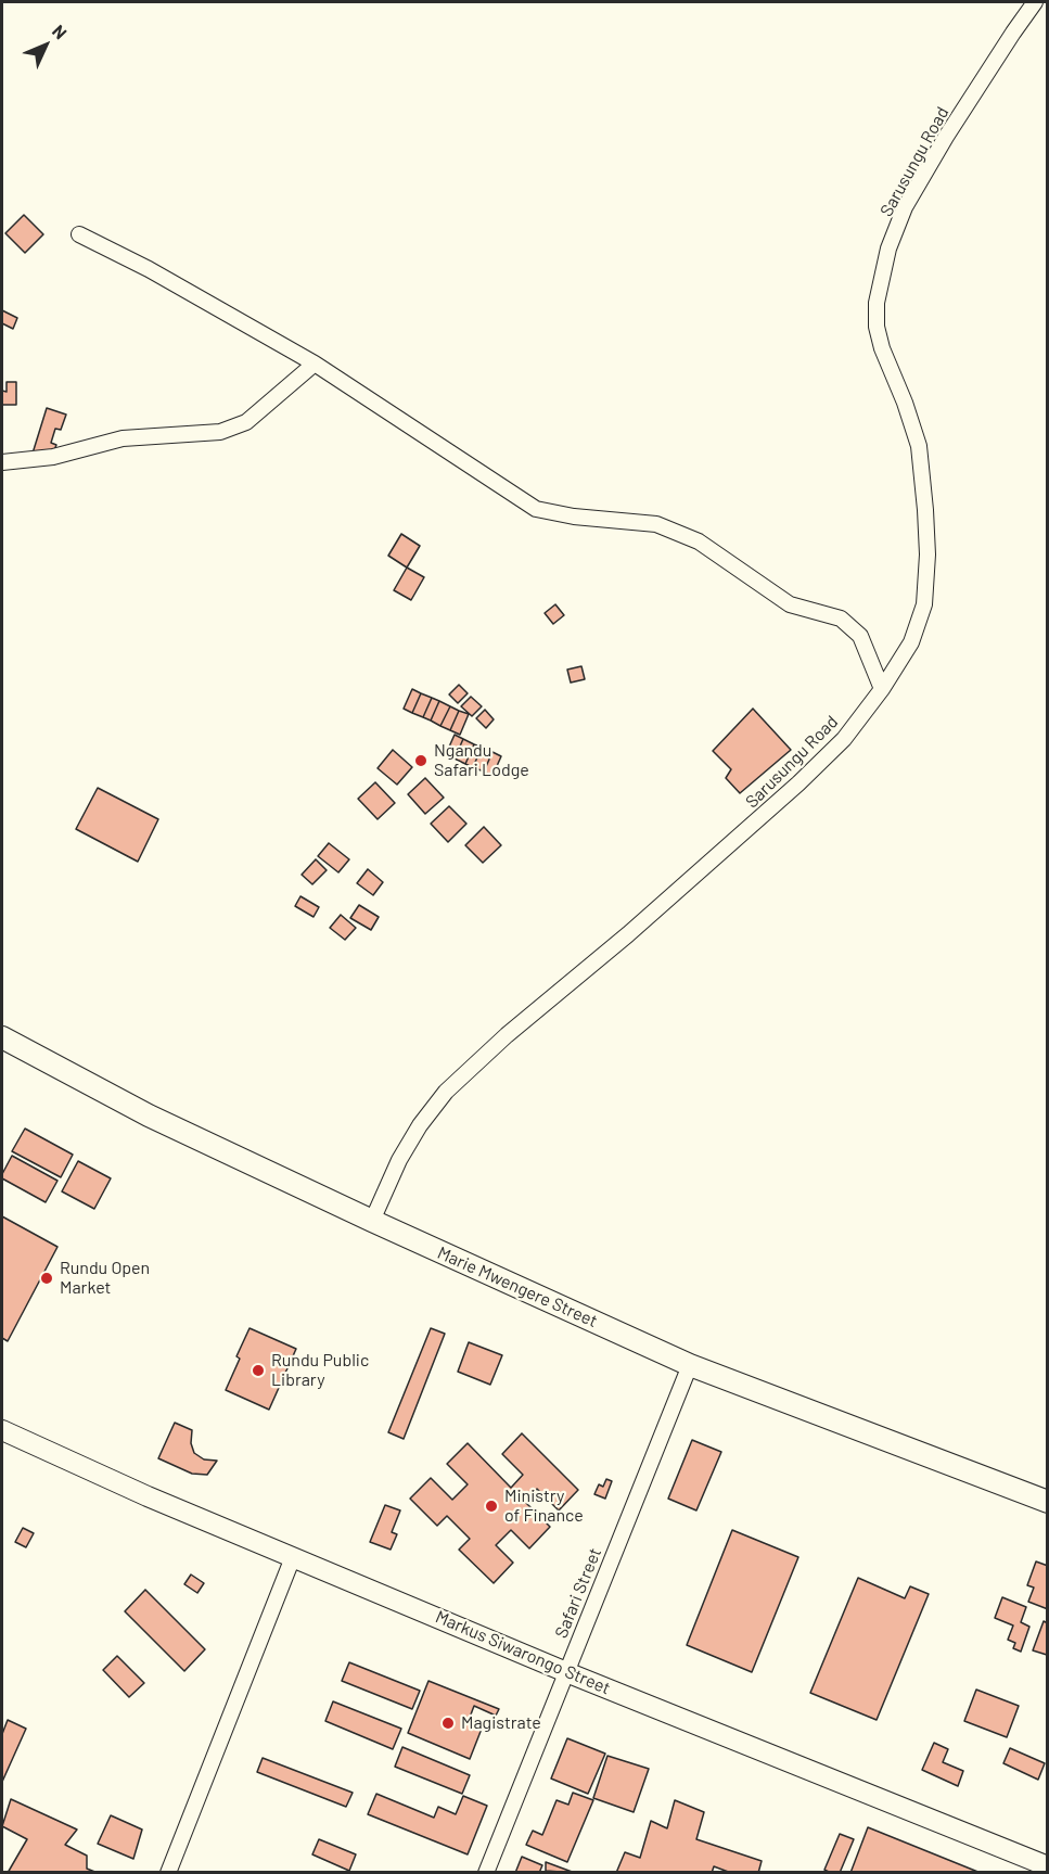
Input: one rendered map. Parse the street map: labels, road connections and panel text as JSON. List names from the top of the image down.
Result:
{
  "streets": {
    "main road": ["Marie Mwengere Street"],
    "street": ["Sarusungu Road", "Safari Street", "Markus Siwarongo Street"]
  },
  "crossings": [
    ["Sarusungu Road", "Marie Mwengere Street"],
    ["Marie Mwengere Street", "Safari Street"],
    ["Safari Street", "Markus Siwarongo Street"]
  ],
  "places": [
    "Ngandu Safari Lodge",
    "Rundu Open Market",
    "Rundu Public Library",
    "Ministry of Finance",
    "Magistrate"
  ],
  "north": "top right"
}
